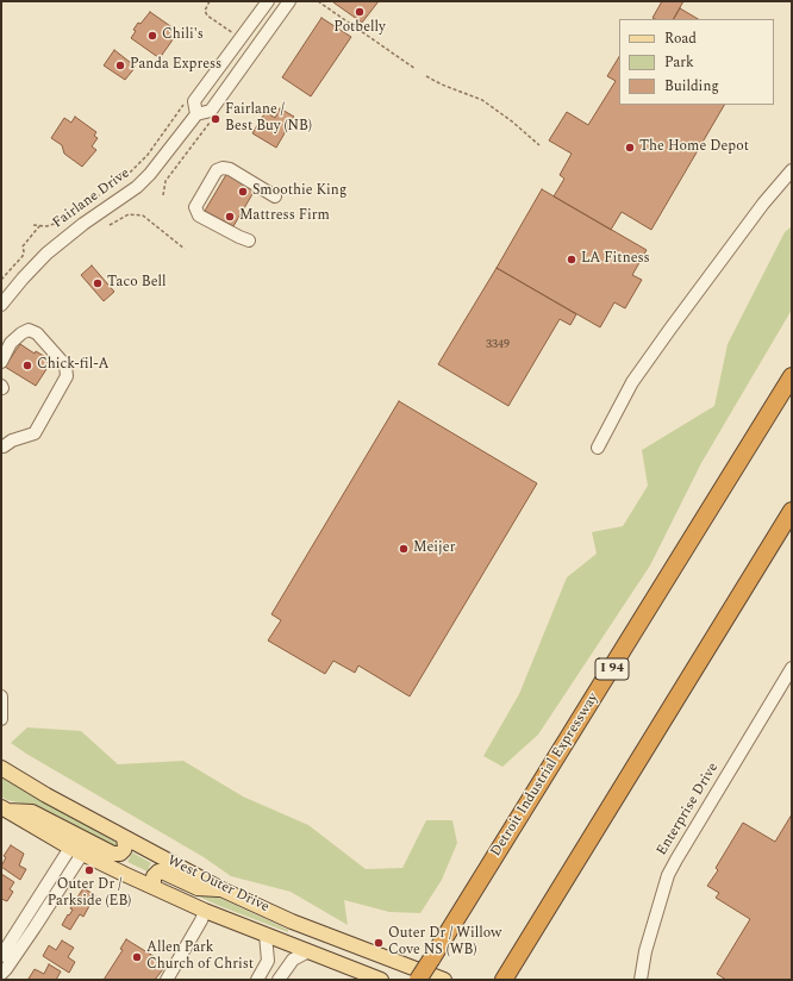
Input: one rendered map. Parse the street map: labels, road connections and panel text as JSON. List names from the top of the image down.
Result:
{
  "streets": {
    "highway": ["I 94", "Detroit Industrial Expressway"],
    "main road": ["West Outer Drive"],
    "street": ["Fairlane Drive", "Enterprise Drive"]
  },
  "places": [
    "Potbelly",
    "Chili's",
    "Panda Express",
    "Fairlane / Best Buy (NB)",
    "The Home Depot",
    "Smoothie King",
    "Mattress Firm",
    "LA Fitness",
    "Taco Bell",
    "Chick-fil-A",
    "Meijer",
    "Outer Dr / Parkside (EB)",
    "Outer Dr / Willow Cove NS (WB)",
    "Allen Park Church of Christ"
  ],
  "house_numbers": ["3349"],
  "legend": ["Road", "Park", "Building"]
}
